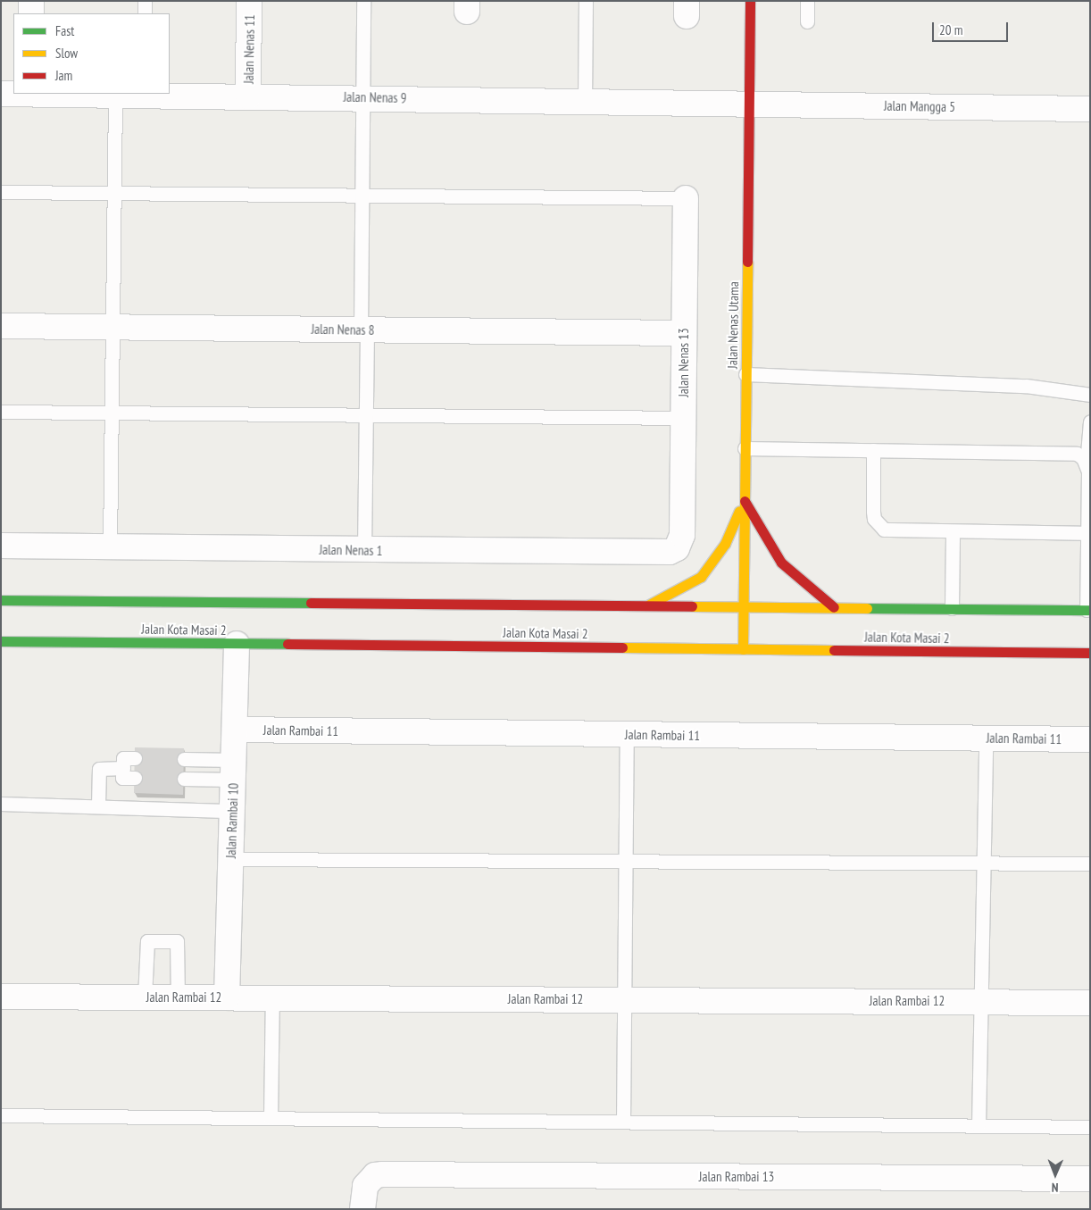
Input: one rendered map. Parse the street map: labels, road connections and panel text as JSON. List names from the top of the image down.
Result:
{
  "streets": {
    "main road": ["Jalan Nenas Utama", "Jalan Kota Masai 2"],
    "street": [
      "Jalan Nenas 11",
      "Jalan Nenas 9",
      "Jalan Mangga 5",
      "Jalan Nenas 8",
      "Jalan Nenas 13",
      "Jalan Nenas 1",
      "Jalan Rambai 11",
      "Jalan Rambai 10",
      "Jalan Rambai 12",
      "Jalan Rambai 13"
    ]
  },
  "crossings": [
    ["Jalan Nenas 11", "Jalan Nenas 9"],
    ["Jalan Nenas 9", "Jalan Mangga 5"],
    ["Jalan Nenas 9", "Jalan Nenas Utama"],
    ["Jalan Mangga 5", "Jalan Nenas Utama"],
    ["Jalan Nenas Utama", "Jalan Kota Masai 2"],
    ["Jalan Nenas 8", "Jalan Nenas 13"],
    ["Jalan Nenas 13", "Jalan Nenas 1"],
    ["Jalan Kota Masai 2", "Jalan Rambai 10"],
    ["Jalan Rambai 11", "Jalan Rambai 10"],
    ["Jalan Rambai 10", "Jalan Rambai 12"]
  ],
  "legend": ["Fast", "Slow", "Jam"],
  "scale_bar": "20 m",
  "north": "bottom"
}
